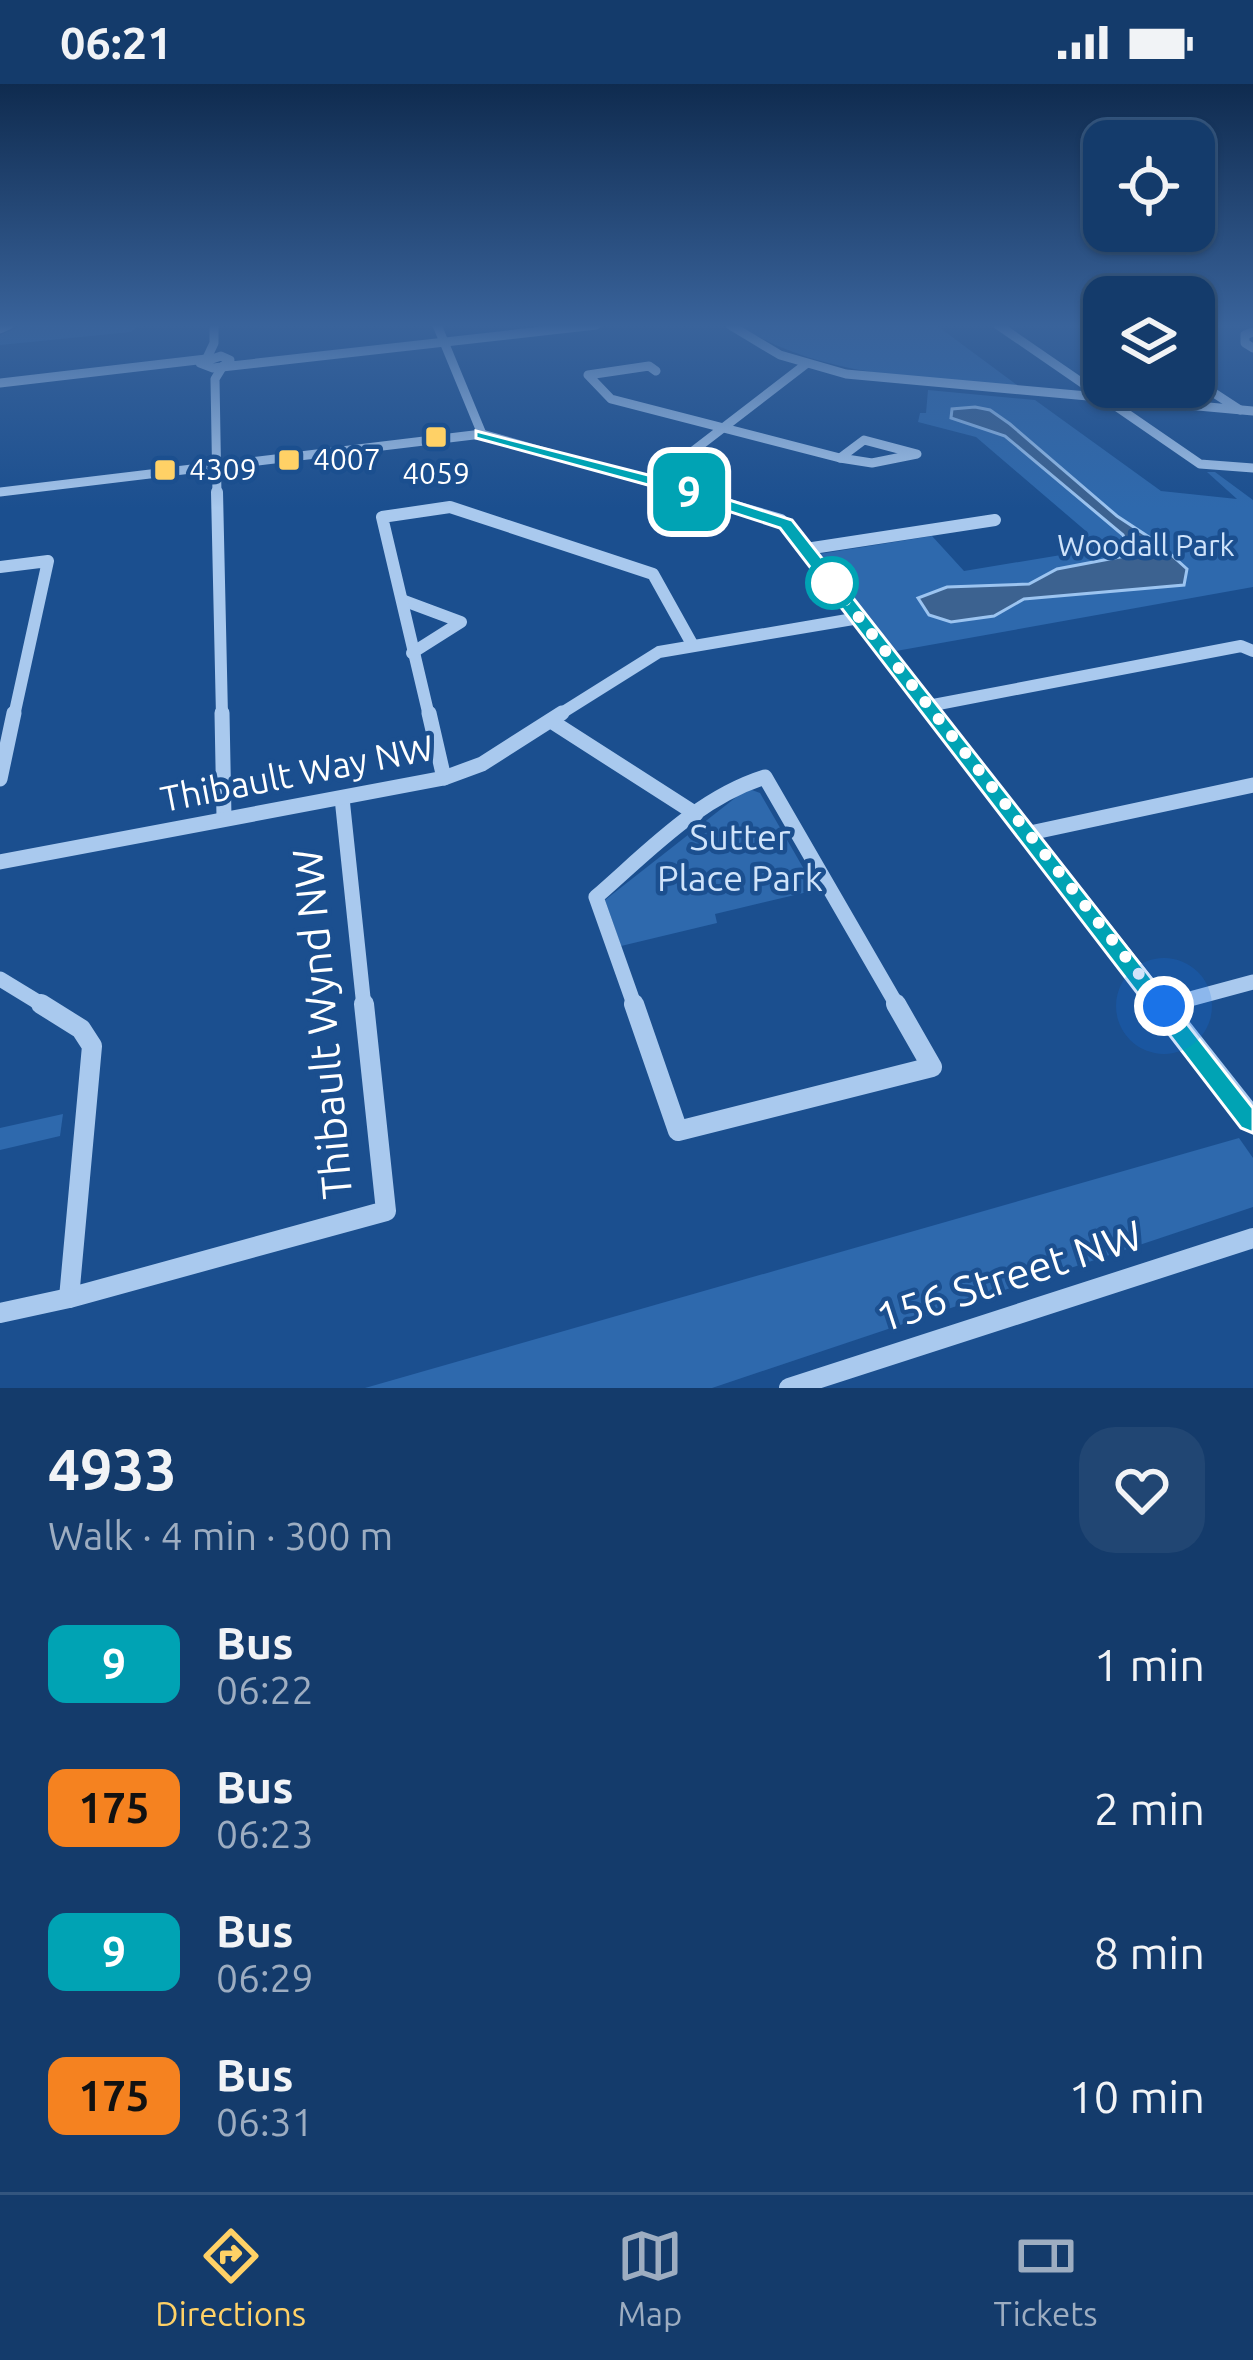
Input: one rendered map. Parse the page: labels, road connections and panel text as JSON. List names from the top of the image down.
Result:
{
  "streets": {
    "street": ["Thibault Way NW", "Thibault Wynd NW", "156 Street NW"]
  },
  "crossings": [
    ["Thibault Way NW", "Thibault Wynd NW"]
  ],
  "parks": ["Woodall Park", "Sutter Place Park"],
  "places": {
    "transit": ["4059", "4007", "4309"]
  },
  "lines": ["bus line 9"],
  "page": {
    "status": "06:21",
    "on_map": "9",
    "heading": ["4933", "Walk · 4 min · 300 m"],
    "list": [
      {
        "mark": "9",
        "name": "Bus",
        "note": "06:22",
        "value": "1 min"
      },
      {
        "mark": "175",
        "name": "Bus",
        "note": "06:23",
        "value": "2 min"
      },
      {
        "mark": "9",
        "name": "Bus",
        "note": "06:29",
        "value": "8 min"
      },
      {
        "mark": "175",
        "name": "Bus",
        "note": "06:31",
        "value": "10 min"
      }
    ],
    "tabs": ["Directions", "Map", "Tickets"]
  }
}
